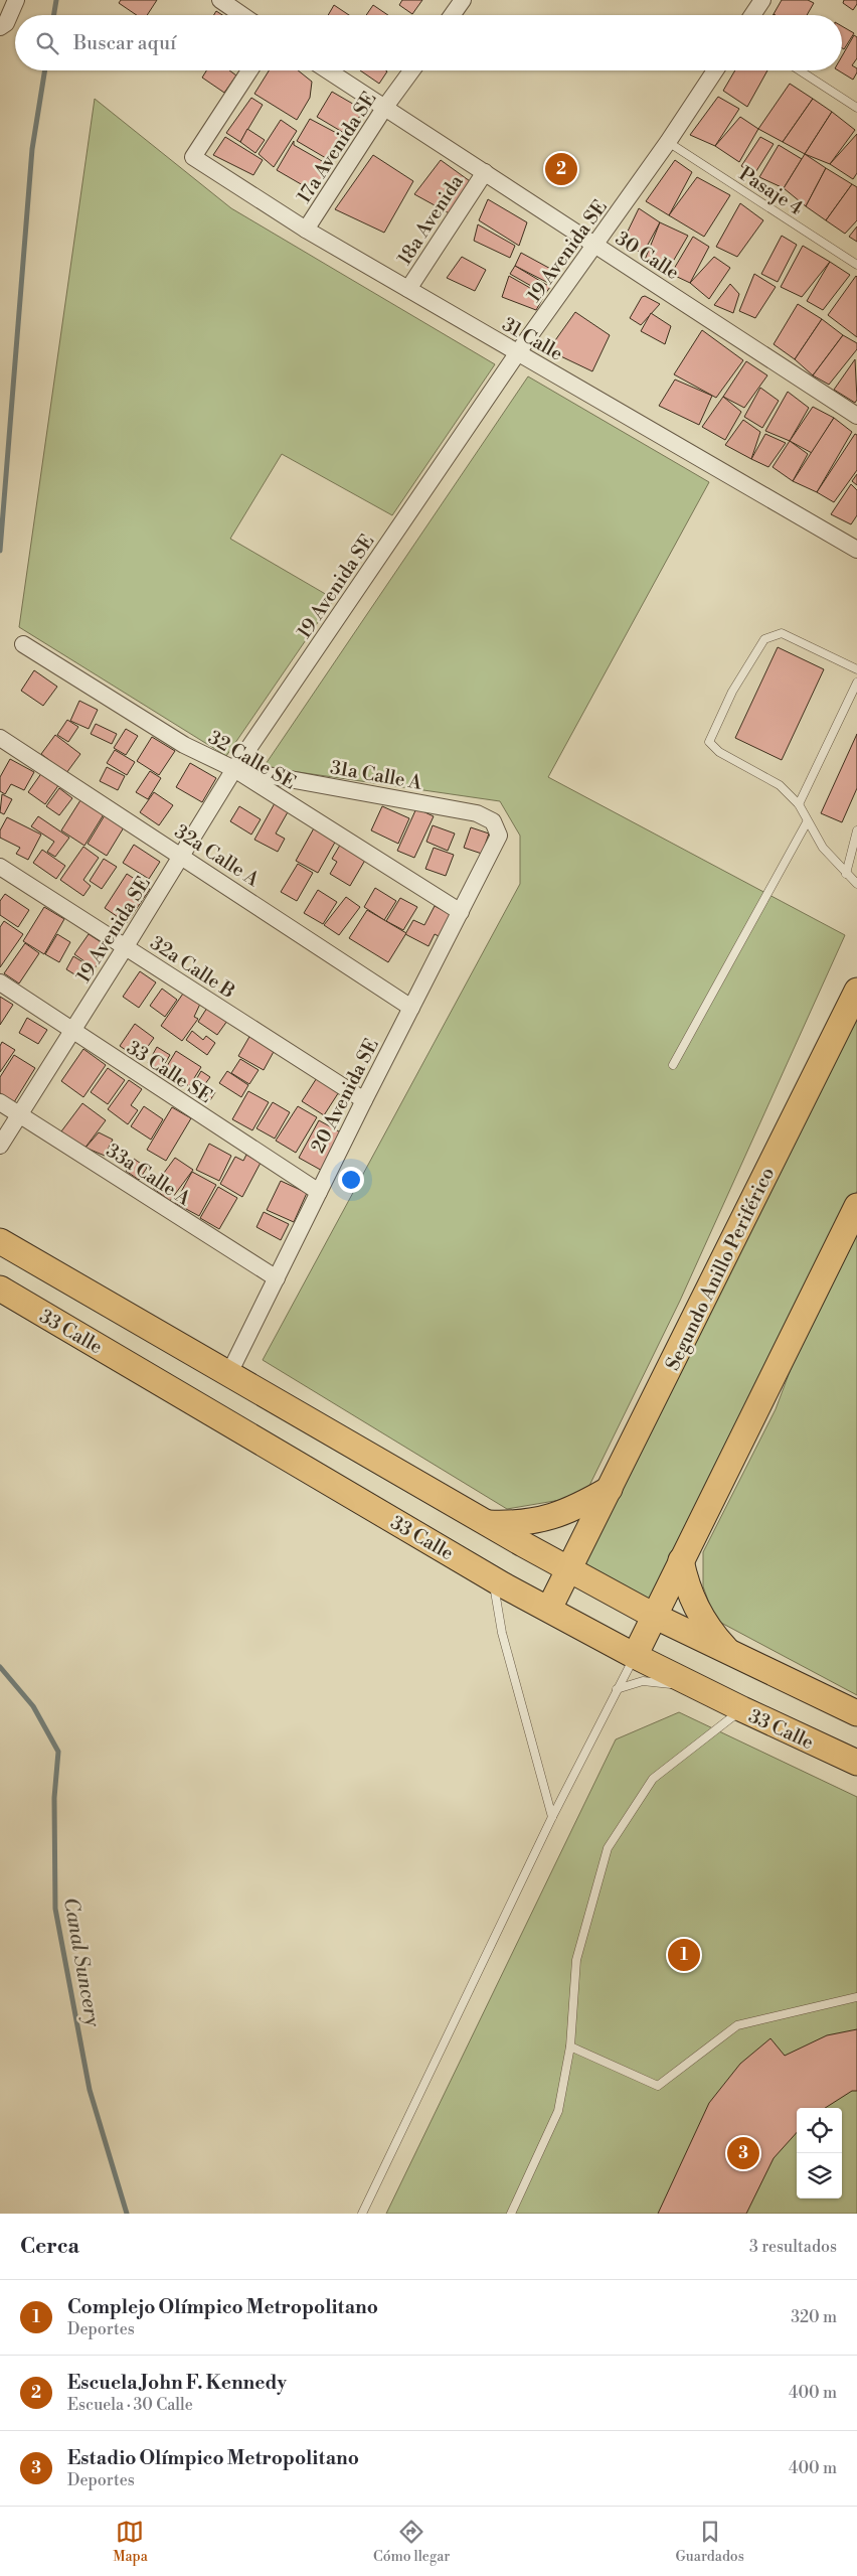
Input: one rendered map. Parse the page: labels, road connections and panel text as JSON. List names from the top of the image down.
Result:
{
  "streets": {
    "main road": ["Segundo Anillo Periférico", "33 Calle"],
    "street": [
      "17a Avenida SE",
      "18a Avenida",
      "19 Avenida SE",
      "30 Calle",
      "31 Calle",
      "32 Calle SE",
      "31a Calle A",
      "32a Calle A",
      "32a Calle B",
      "33 Calle SE",
      "20 Avenida SE",
      "33a Calle A"
    ],
    "lane": ["Pasaje 4"]
  },
  "crossings": [
    ["17a Avenida SE", "30 Calle"],
    ["17a Avenida SE", "31 Calle"],
    ["Pasaje 4", "19 Avenida SE"],
    ["18a Avenida", "30 Calle"],
    ["18a Avenida", "31 Calle"],
    ["19 Avenida SE", "30 Calle"],
    ["19 Avenida SE", "31 Calle"],
    ["19 Avenida SE", "32 Calle SE"],
    ["19 Avenida SE", "31a Calle A"],
    ["19 Avenida SE", "32a Calle A"],
    ["19 Avenida SE", "32a Calle B"],
    ["19 Avenida SE", "33 Calle SE"],
    ["19 Avenida SE", "33a Calle A"],
    ["32 Calle SE", "31a Calle A"],
    ["32 Calle SE", "20 Avenida SE"],
    ["31a Calle A", "20 Avenida SE"],
    ["32a Calle A", "20 Avenida SE"],
    ["32a Calle B", "20 Avenida SE"],
    ["33 Calle SE", "20 Avenida SE"],
    ["20 Avenida SE", "33a Calle A"],
    ["Segundo Anillo Periférico", "33 Calle"]
  ],
  "water": ["Canal Suncery"],
  "page": {
    "search": "Buscar aquí",
    "pins": ["2", "1", "3"],
    "heading": ["Cerca", "3 resultados"],
    "list": [
      {
        "mark": "1",
        "name": "Complejo Olímpico Metropolitano",
        "note": "Deportes",
        "value": "320 m"
      },
      {
        "mark": "2",
        "name": "Escuela John F. Kennedy",
        "note": "Escuela · 30 Calle",
        "value": "400 m"
      },
      {
        "mark": "3",
        "name": "Estadio Olímpico Metropolitano",
        "note": "Deportes",
        "value": "400 m"
      }
    ],
    "nav": ["Mapa", "Cómo llegar", "Guardados"]
  }
}
